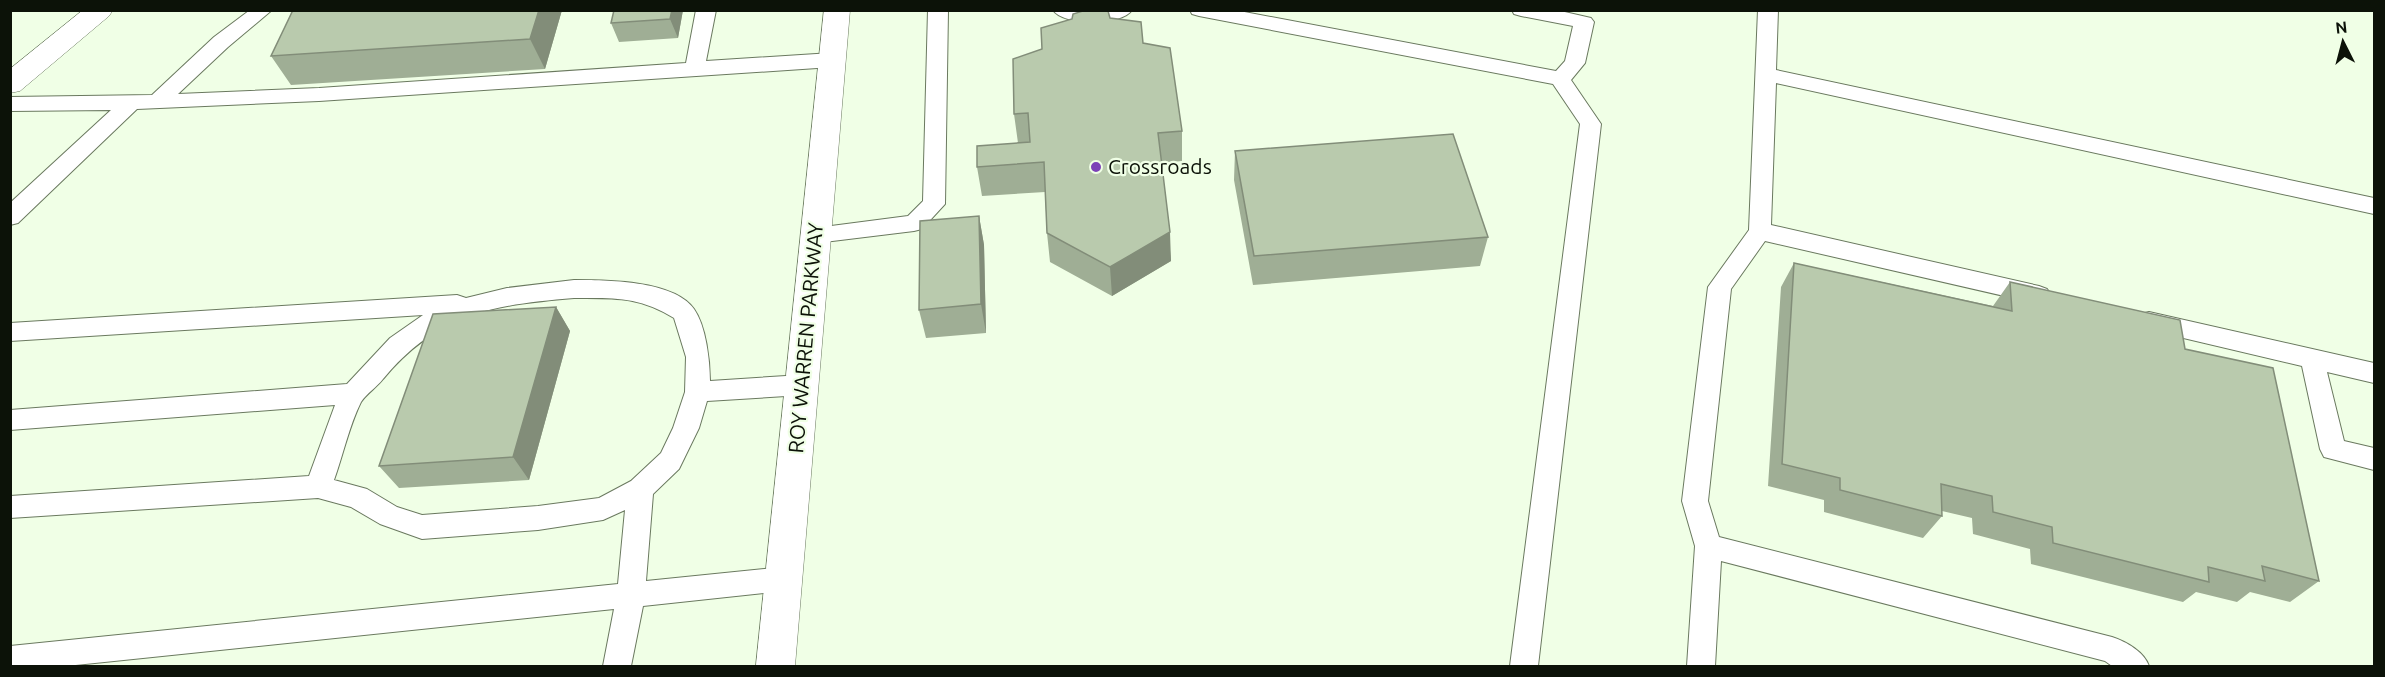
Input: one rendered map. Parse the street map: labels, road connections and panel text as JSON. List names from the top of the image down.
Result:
{
  "streets": {
    "street": ["ROY WARREN PARKWAY"]
  },
  "places": ["Crossroads"],
  "north": "top"
}
